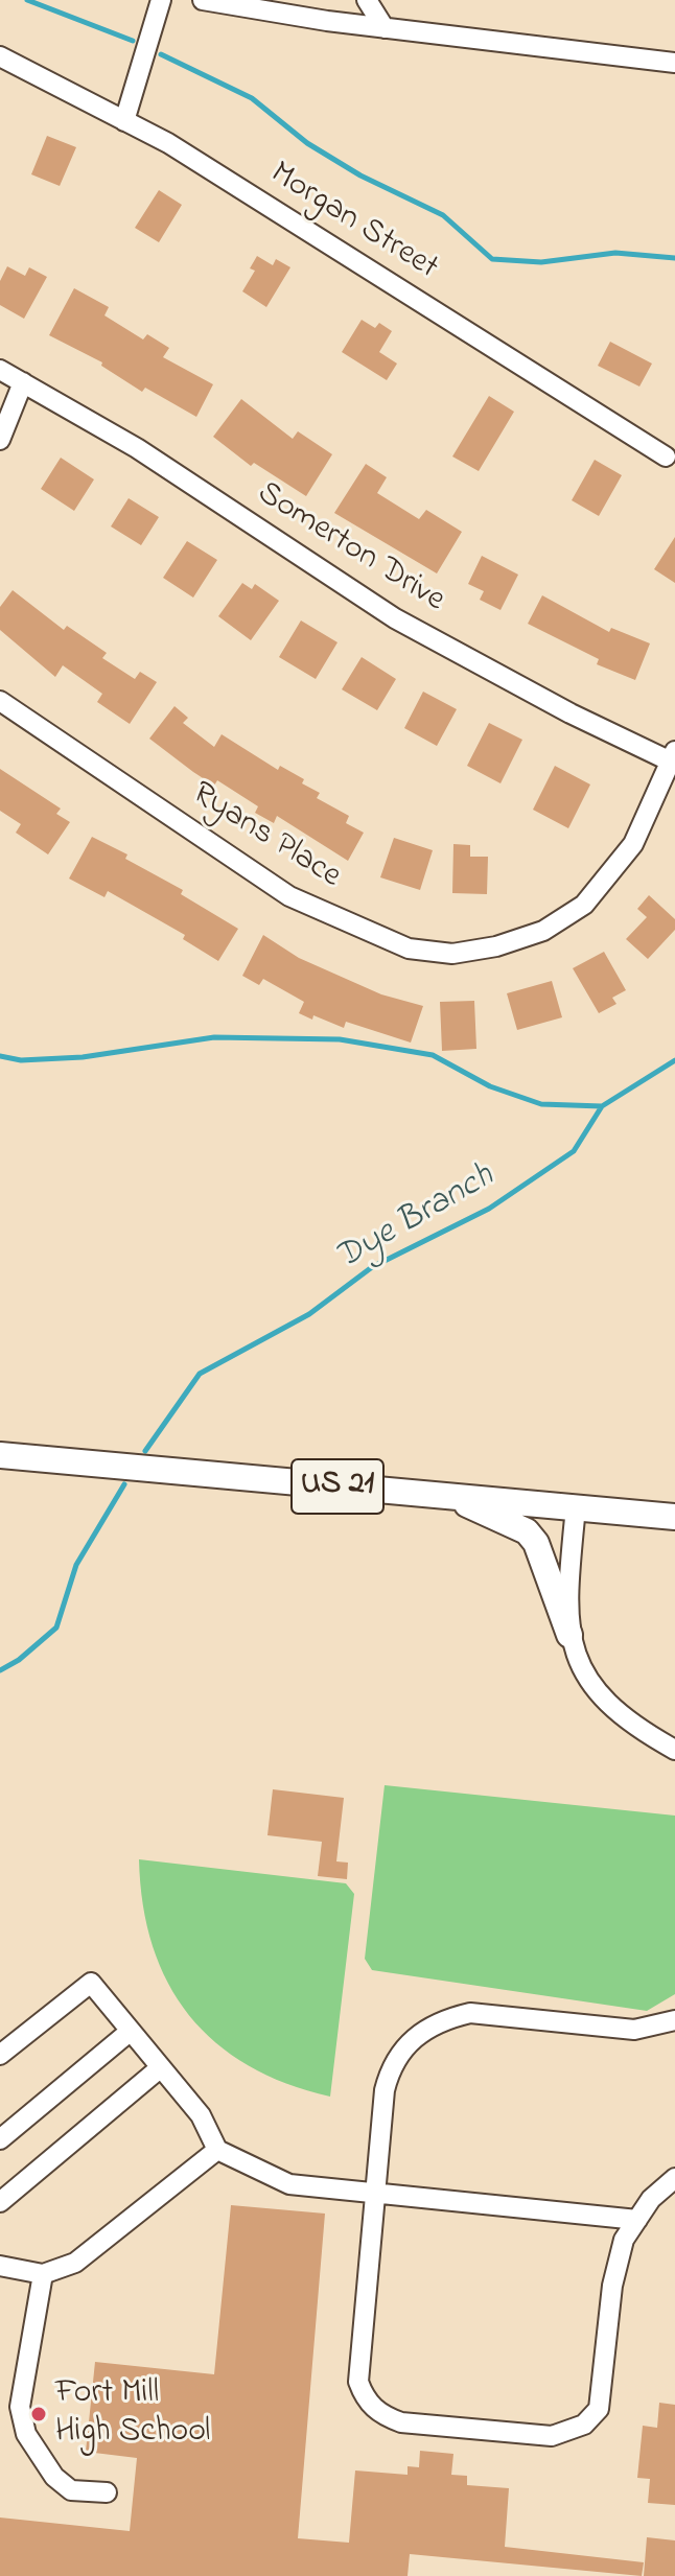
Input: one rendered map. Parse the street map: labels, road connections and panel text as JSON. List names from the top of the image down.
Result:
{
  "streets": {
    "main road": ["US 21"],
    "street": ["Morgan Street", "Somerton Drive", "Ryans Place"]
  },
  "crossings": [
    ["Somerton Drive", "Ryans Place"]
  ],
  "water": ["Dye Branch"],
  "places": ["Fort Mill High School"]
}
